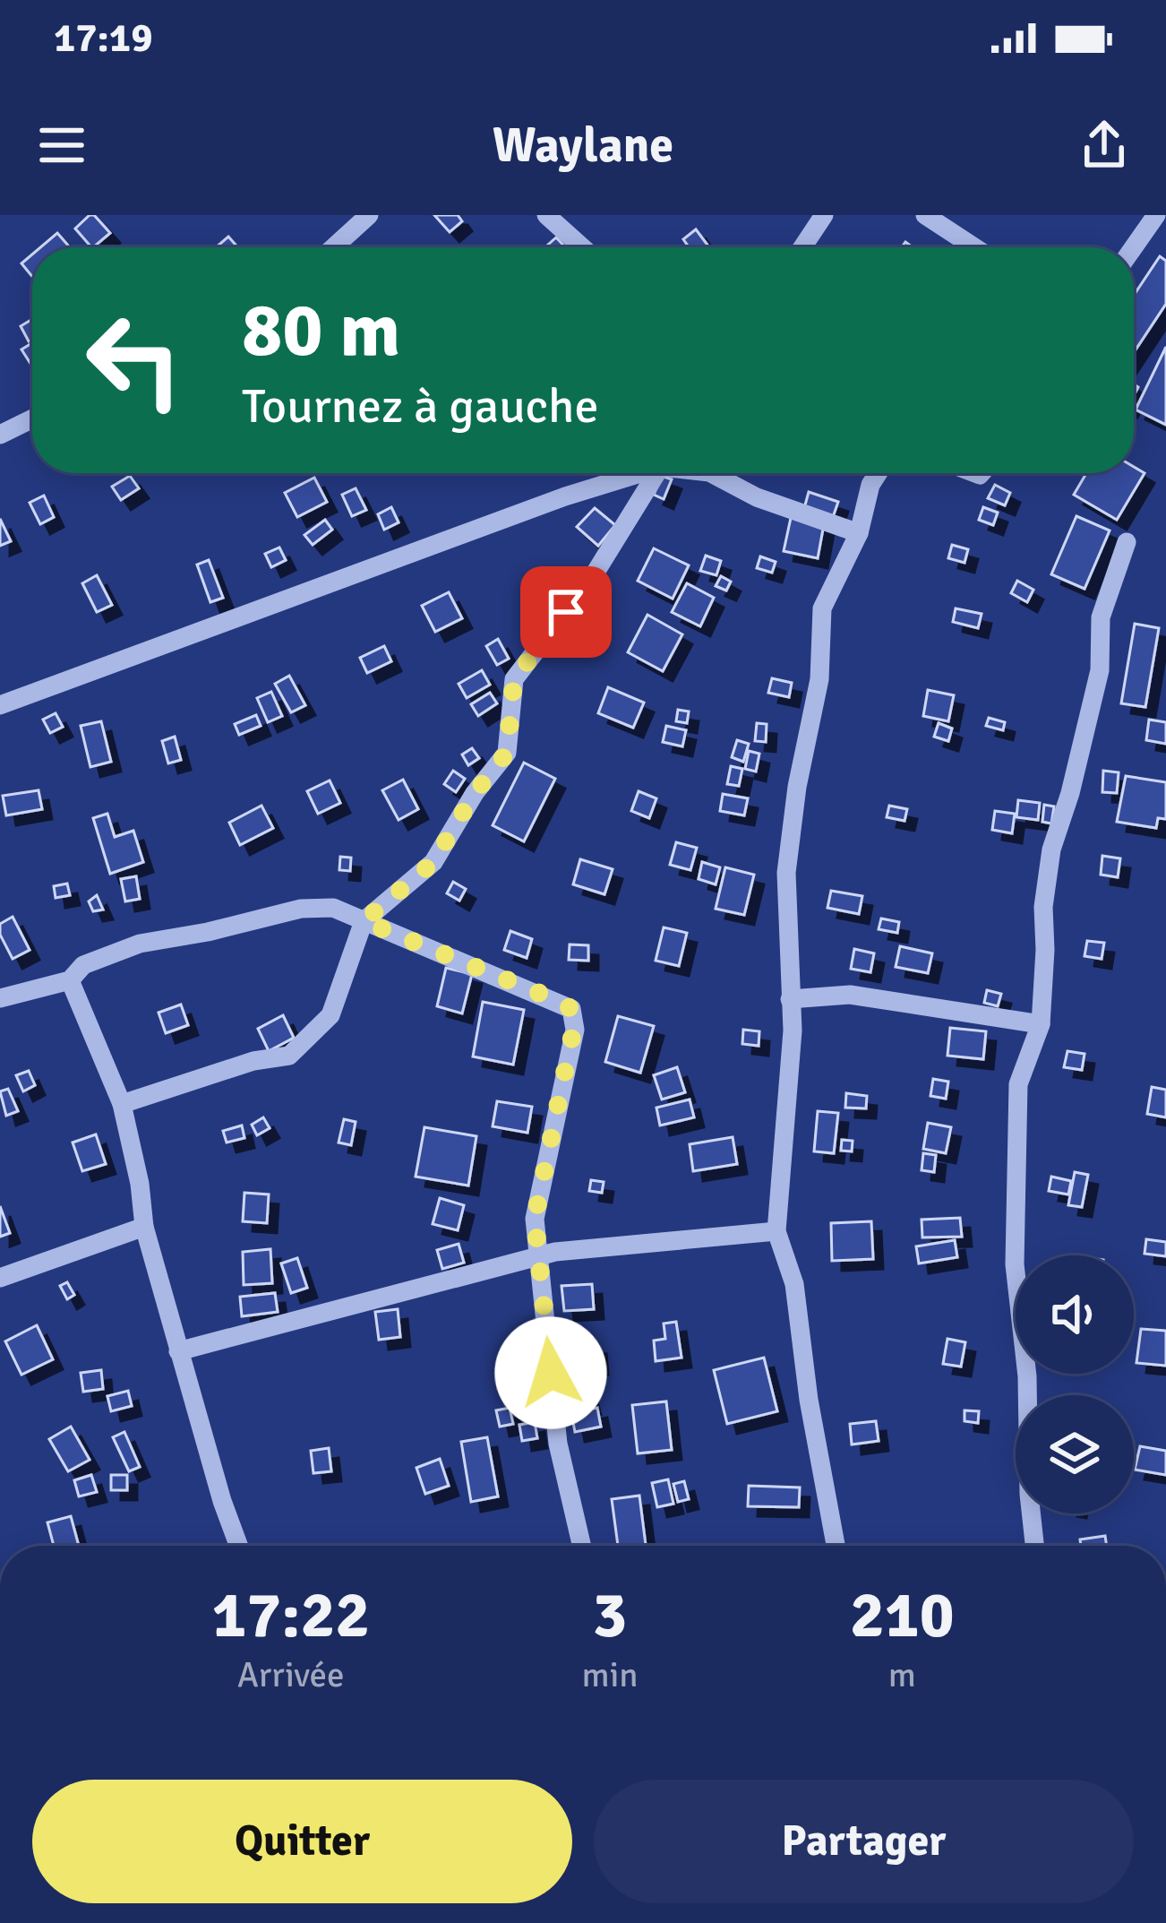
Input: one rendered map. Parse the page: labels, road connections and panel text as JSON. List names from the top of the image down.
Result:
{
  "page": {
    "status": "17:19",
    "header": "Waylane",
    "turn": ["80 m", "Tournez à gauche"],
    "eta": [
      "17:22",
      "Arrivée",
      "3",
      "min",
      "210",
      "m"
    ],
    "buttons": ["Quitter", "Partager"]
  }
}
